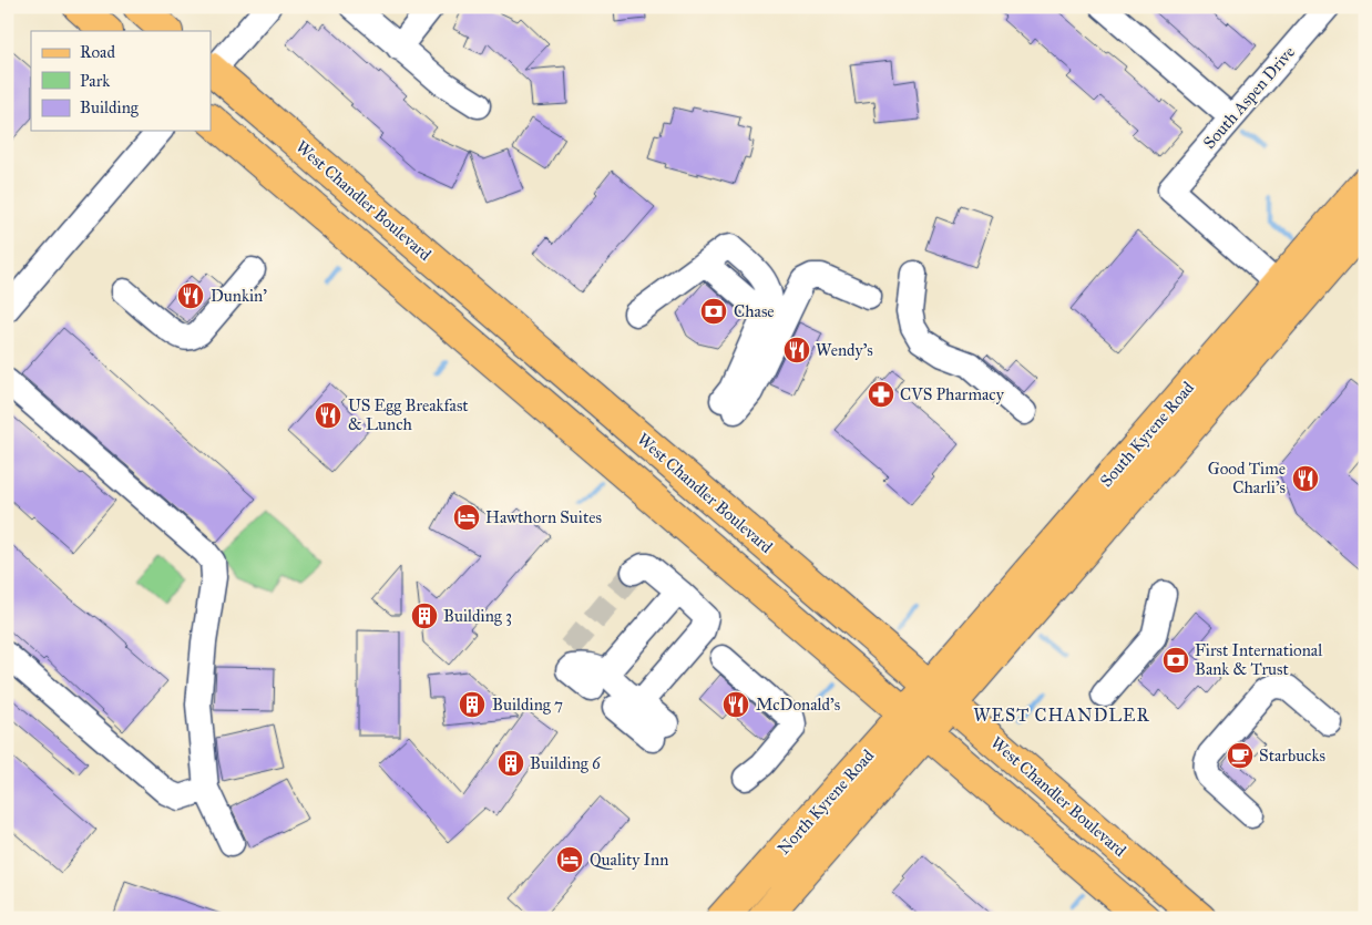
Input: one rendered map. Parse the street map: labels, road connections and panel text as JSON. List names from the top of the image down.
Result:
{
  "streets": {
    "main road": ["West Chandler Boulevard", "South Kyrene Road", "North Kyrene Road"],
    "street": ["South Aspen Drive"]
  },
  "crossings": [
    ["South Aspen Drive", "South Kyrene Road"],
    ["West Chandler Boulevard", "South Kyrene Road"],
    ["West Chandler Boulevard", "North Kyrene Road"],
    ["South Kyrene Road", "North Kyrene Road"]
  ],
  "districts": ["WEST CHANDLER"],
  "places": {
    "restaurant": [
      "Dunkin'",
      "Wendy's",
      "US Egg Breakfast & Lunch",
      "Good Time Charli’s",
      "McDonald's"
    ],
    "bank": ["Chase", "First International Bank & Trust"],
    "pharmacy": ["CVS Pharmacy"],
    "hotel": ["Hawthorn Suites", "Quality Inn"],
    "building": ["Building 3", "Building 7", "Building 6"],
    "cafe": ["Starbucks"]
  },
  "legend": ["Road", "Park", "Building"]
}
